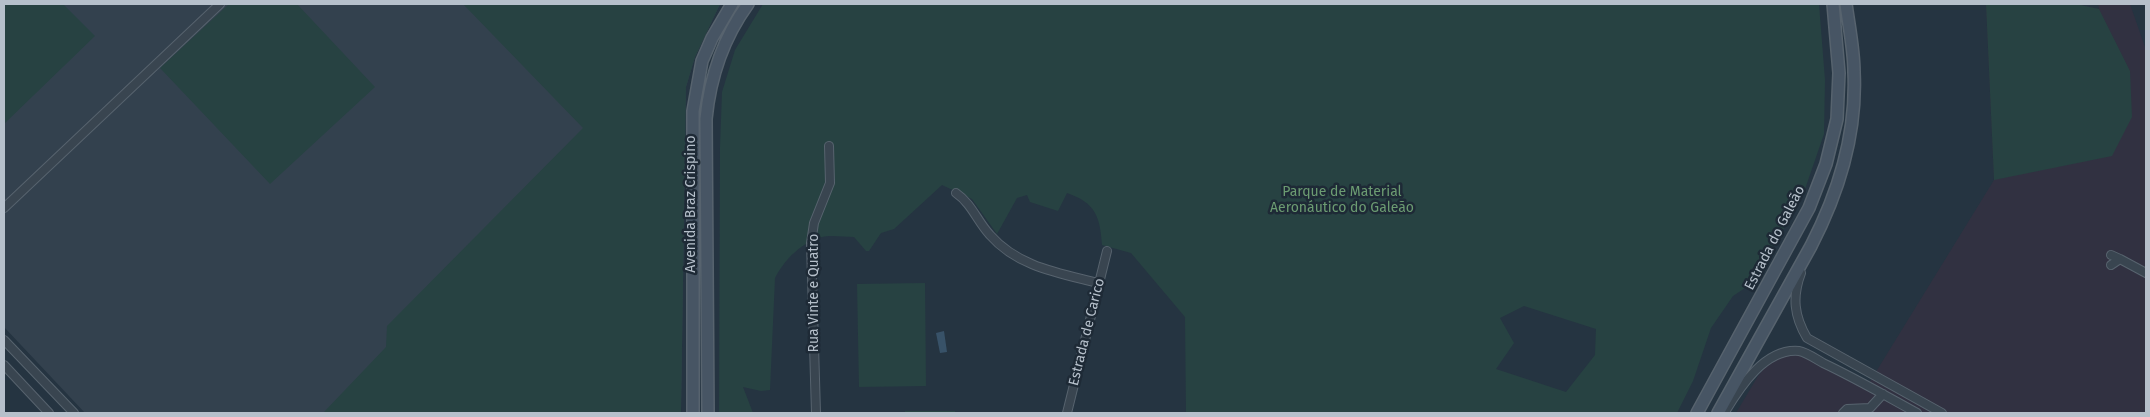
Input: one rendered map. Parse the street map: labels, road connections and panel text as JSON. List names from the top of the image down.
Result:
{
  "streets": {
    "main road": ["Avenida Braz Crispino", "Estrada do Galeão"],
    "street": ["Rua Vinte e Quatro", "Estrada de Carico"]
  },
  "parks": ["Parque de Material Aeronáutico do Galeão"]
}
